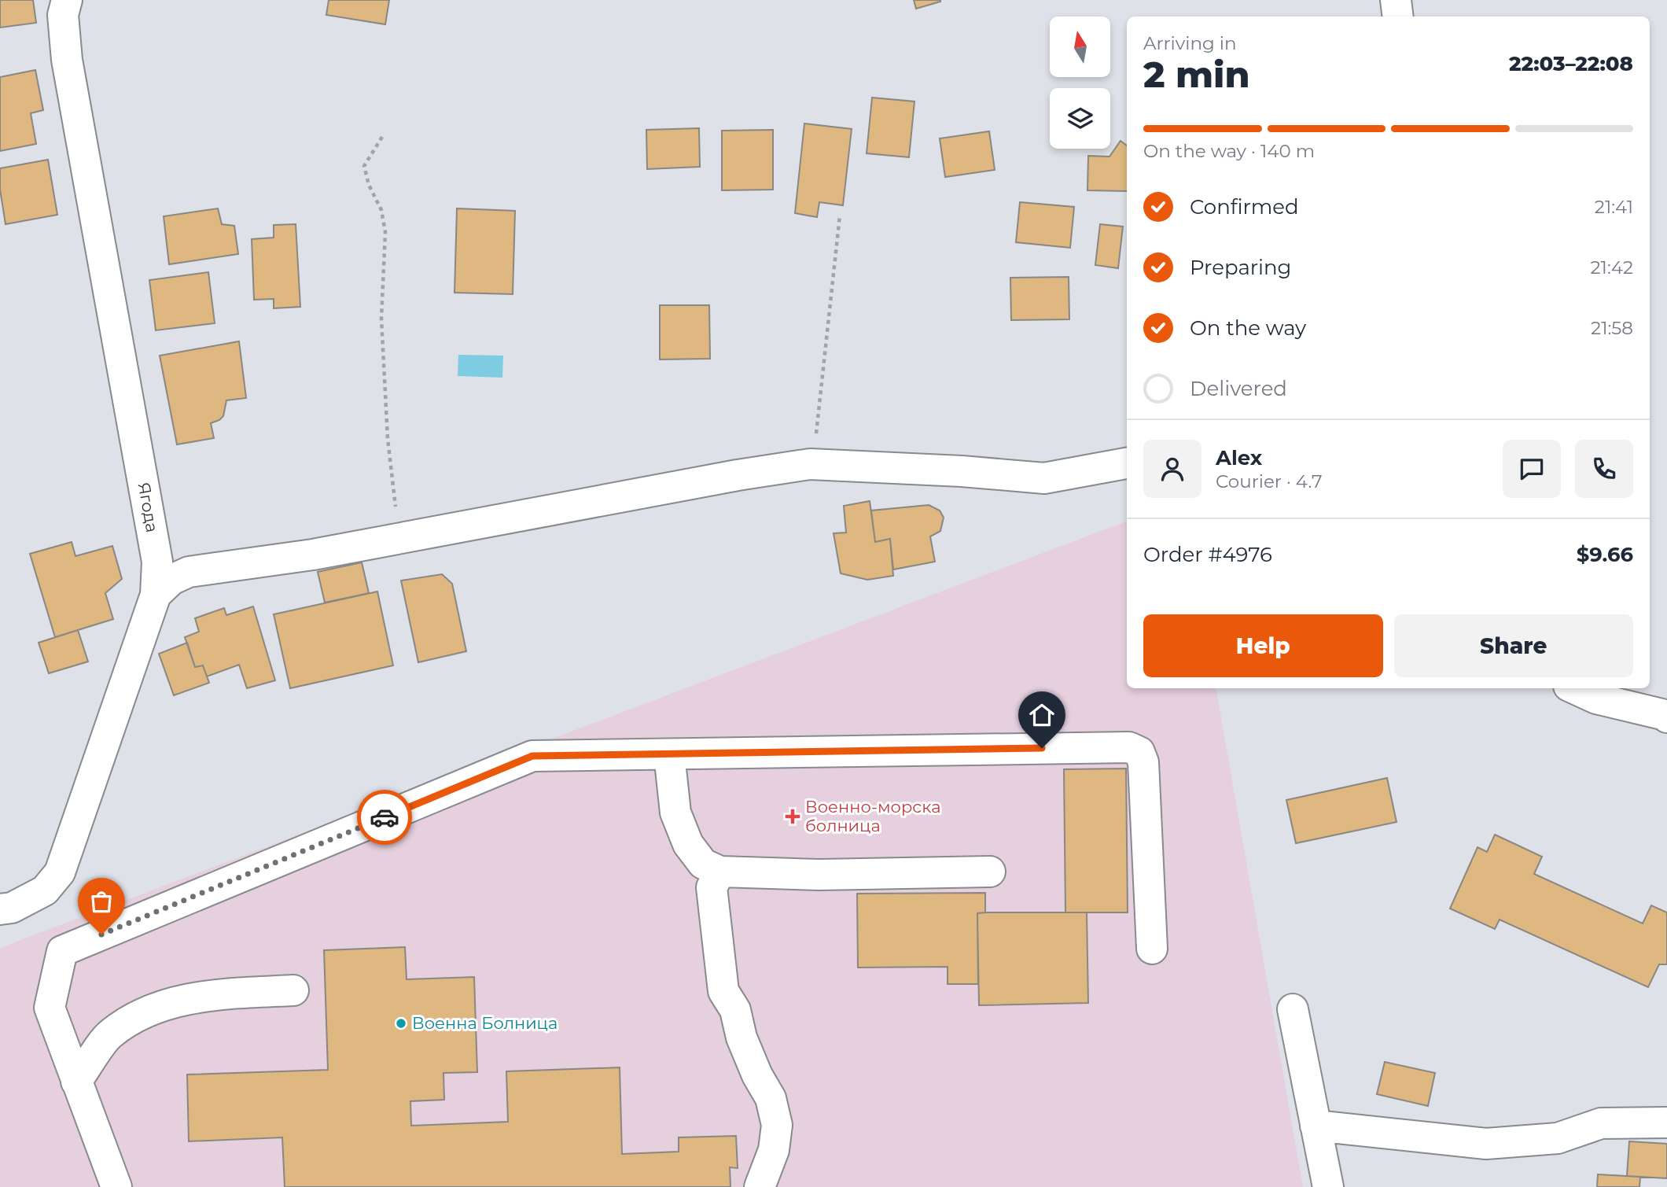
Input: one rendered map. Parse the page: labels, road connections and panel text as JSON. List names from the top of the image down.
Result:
{
  "streets": {
    "street": ["Ягода"]
  },
  "places": {
    "health": ["Военно-морска болница"],
    "other": ["Военна Болница"]
  },
  "north": "top",
  "page": {
    "heading": ["2 min", "Arriving in", "22:03–22:08"],
    "panel": [
      "Alex",
      "Courier · 4.7",
      "Order #4976",
      "$9.66"
    ],
    "bar": "On the way · 140 m",
    "list": [
      ["Confirmed", "21:41"],
      ["Preparing", "21:42"],
      ["On the way", "21:58"],
      "Delivered"
    ],
    "buttons": ["Help", "Share"]
  }
}
